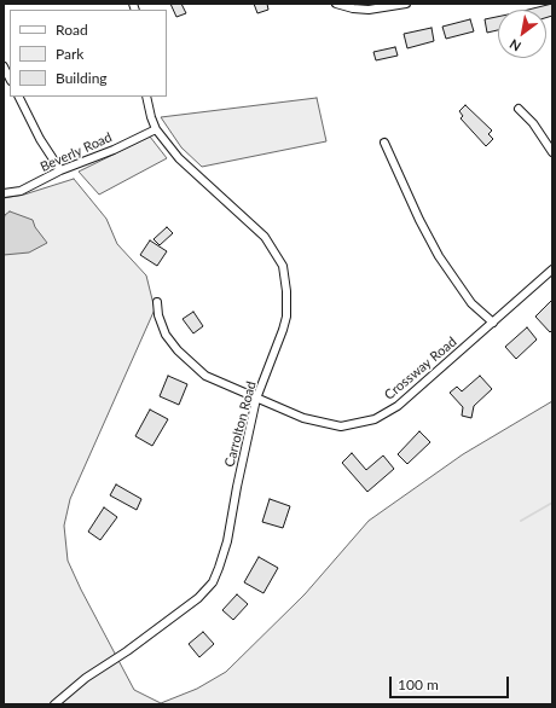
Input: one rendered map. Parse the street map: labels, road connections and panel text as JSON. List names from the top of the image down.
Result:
{
  "streets": {
    "street": ["Beverly Road", "Crossway Road", "Carrolton Road"]
  },
  "crossings": [
    ["Beverly Road", "Carrolton Road"],
    ["Crossway Road", "Carrolton Road"]
  ],
  "legend": ["Road", "Park", "Building"],
  "scale_bar": "100 m",
  "north": "bottom left"
}
